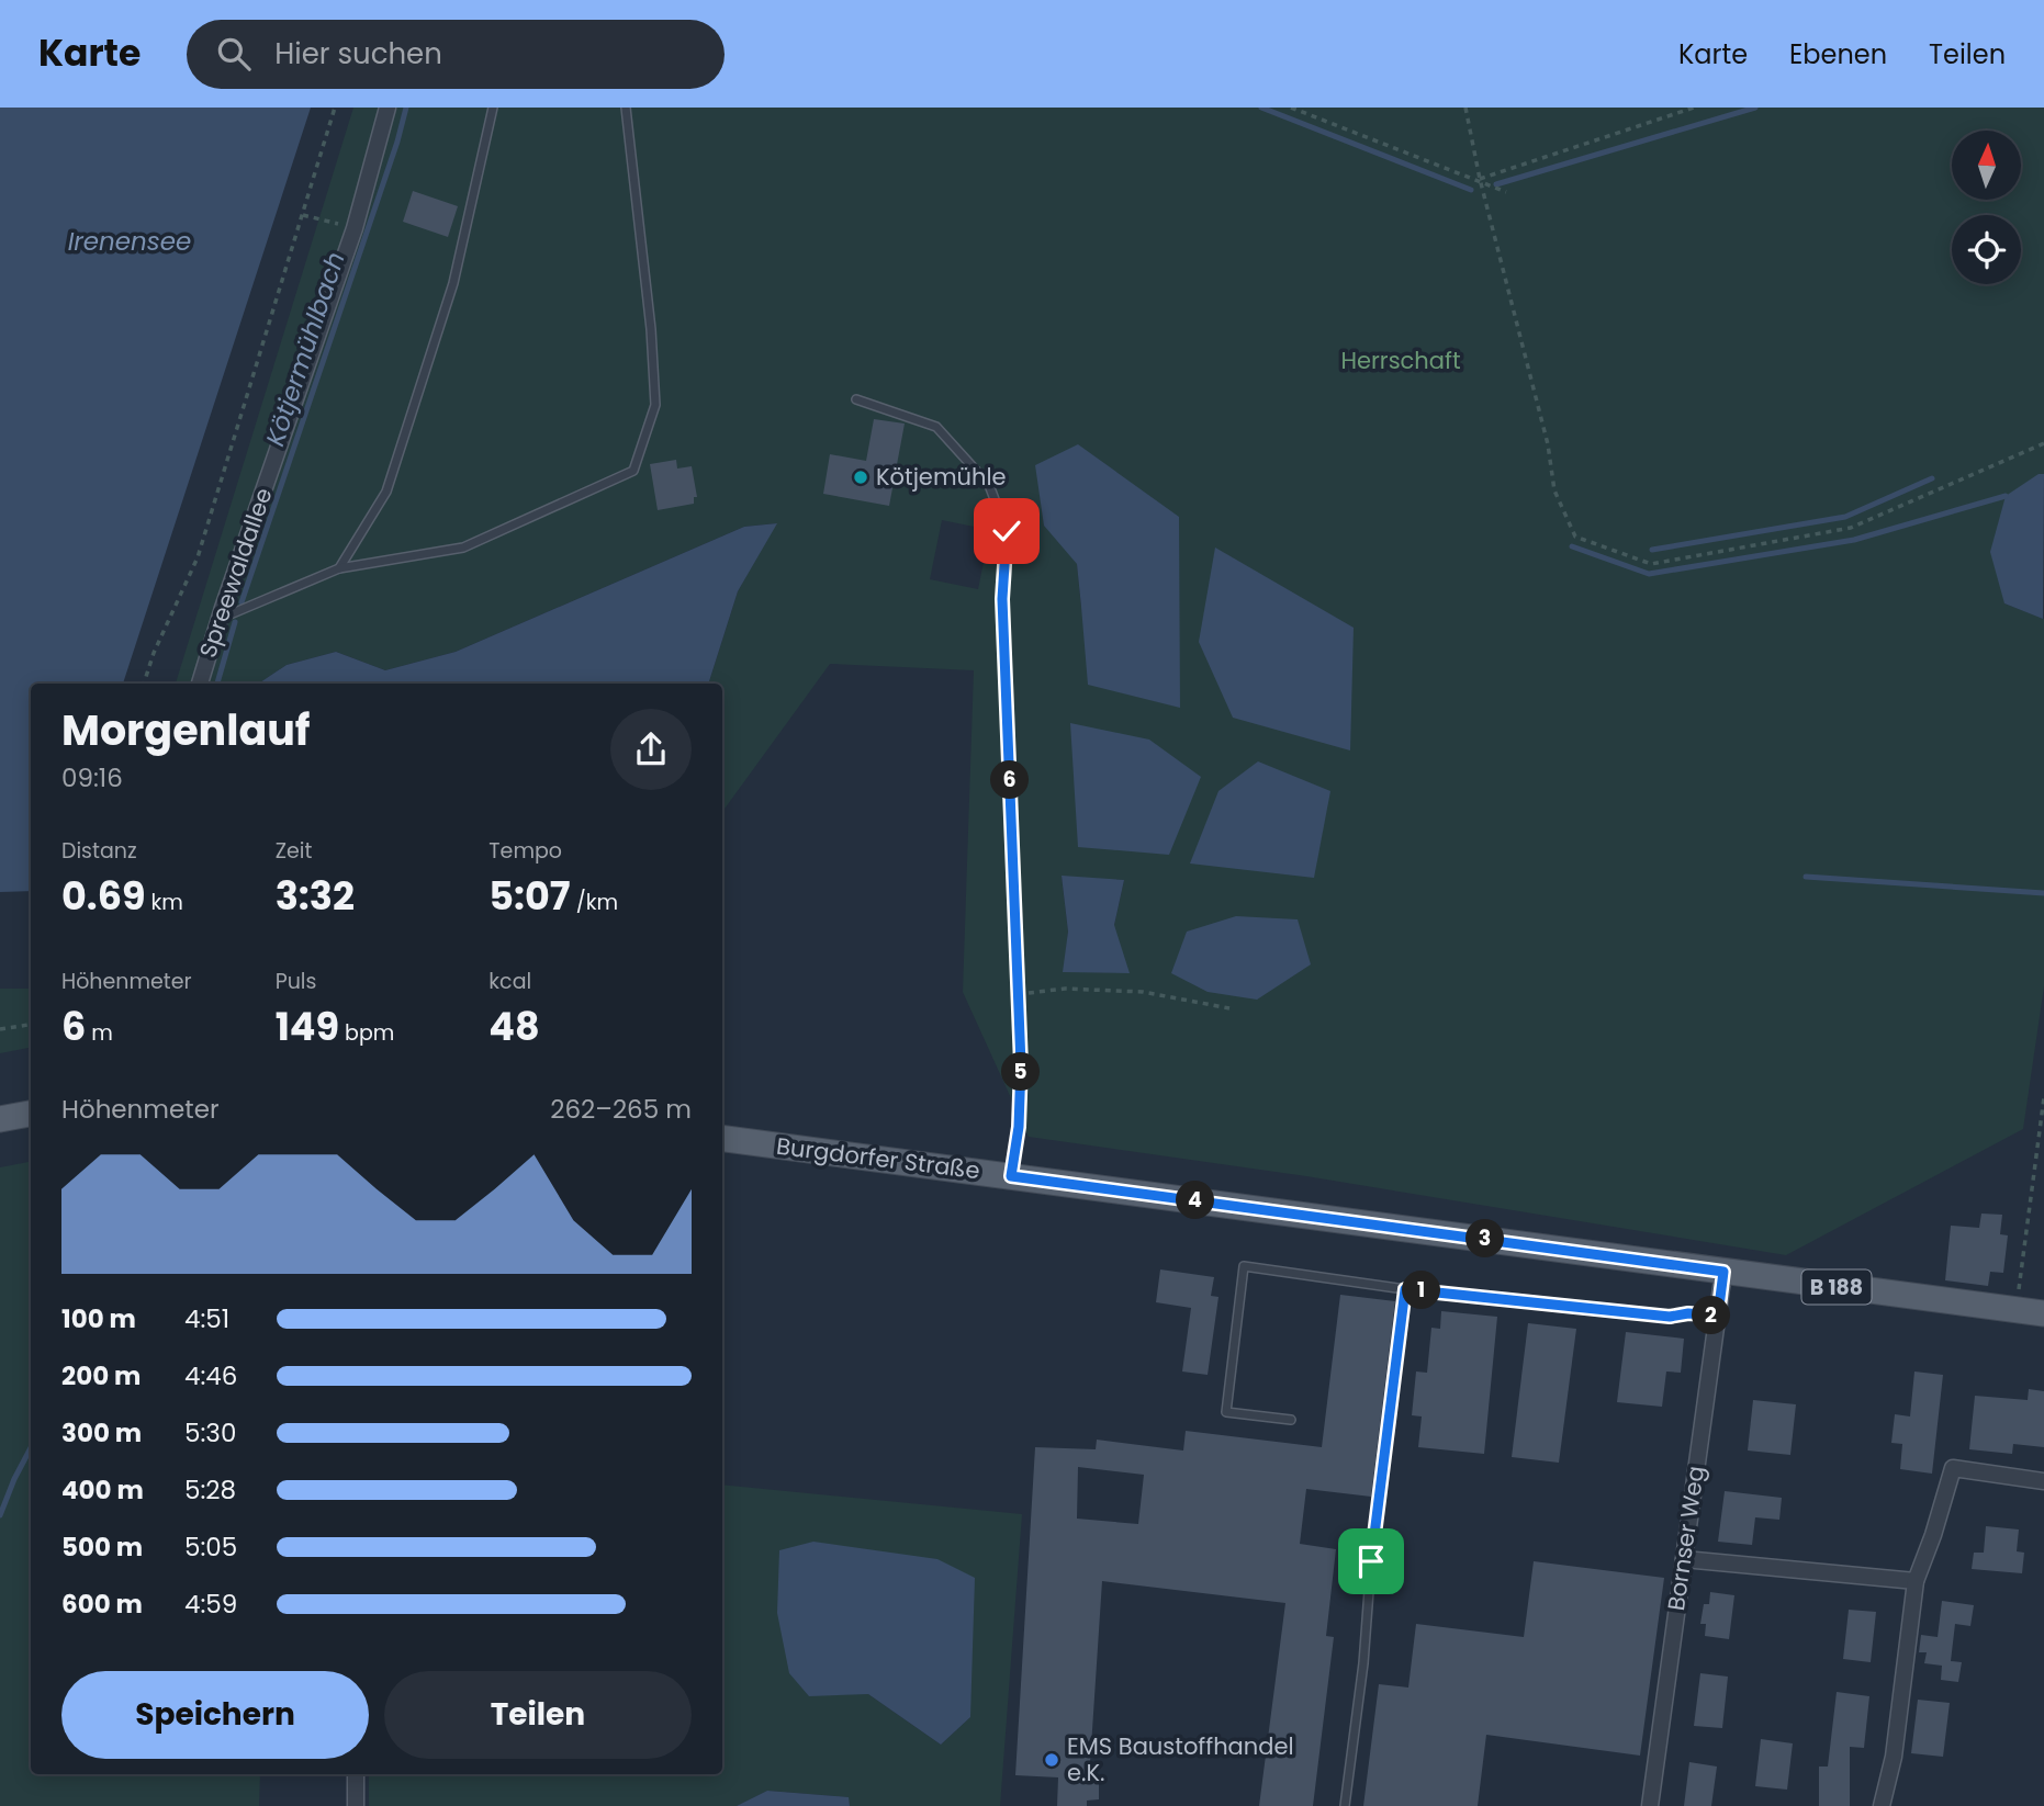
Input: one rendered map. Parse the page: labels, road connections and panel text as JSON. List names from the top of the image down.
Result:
{
  "streets": {
    "main road": ["Burgdorfer Straße", "B 188"],
    "street": ["Spreewaldallee", "Bornser Weg"]
  },
  "crossings": [
    ["Burgdorfer Straße", "Bornser Weg"]
  ],
  "water": ["Irenensee", "Kötjermühlbach"],
  "parks": ["Herrschaft"],
  "places": ["Kötjemühle", "EMS Baustoffhandel e.K."],
  "north": "top",
  "page": {
    "header": "Karte",
    "search": "Hier suchen",
    "nav": ["Karte", "Ebenen", "Teilen"],
    "heading": ["Morgenlauf", "09:16"],
    "pins": [
      "6",
      "5",
      "4",
      "3",
      "1",
      "2"
    ],
    "stats": [
      ["Distanz", "0.69 km"],
      ["Zeit", "3:32"],
      ["Tempo", "5:07 /km"],
      ["Höhenmeter", "6 m"],
      ["Puls", "149 bpm"],
      ["kcal", "48"]
    ],
    "chart": ["Höhenmeter", "262–265 m"],
    "list": [
      {
        "name": "100 m",
        "note": "4:51"
      },
      {
        "name": "200 m",
        "note": "4:46"
      },
      {
        "name": "300 m",
        "note": "5:30"
      },
      {
        "name": "400 m",
        "note": "5:28"
      },
      {
        "name": "500 m",
        "note": "5:05"
      },
      {
        "name": "600 m",
        "note": "4:59"
      }
    ],
    "buttons": ["Speichern", "Teilen"]
  }
}
